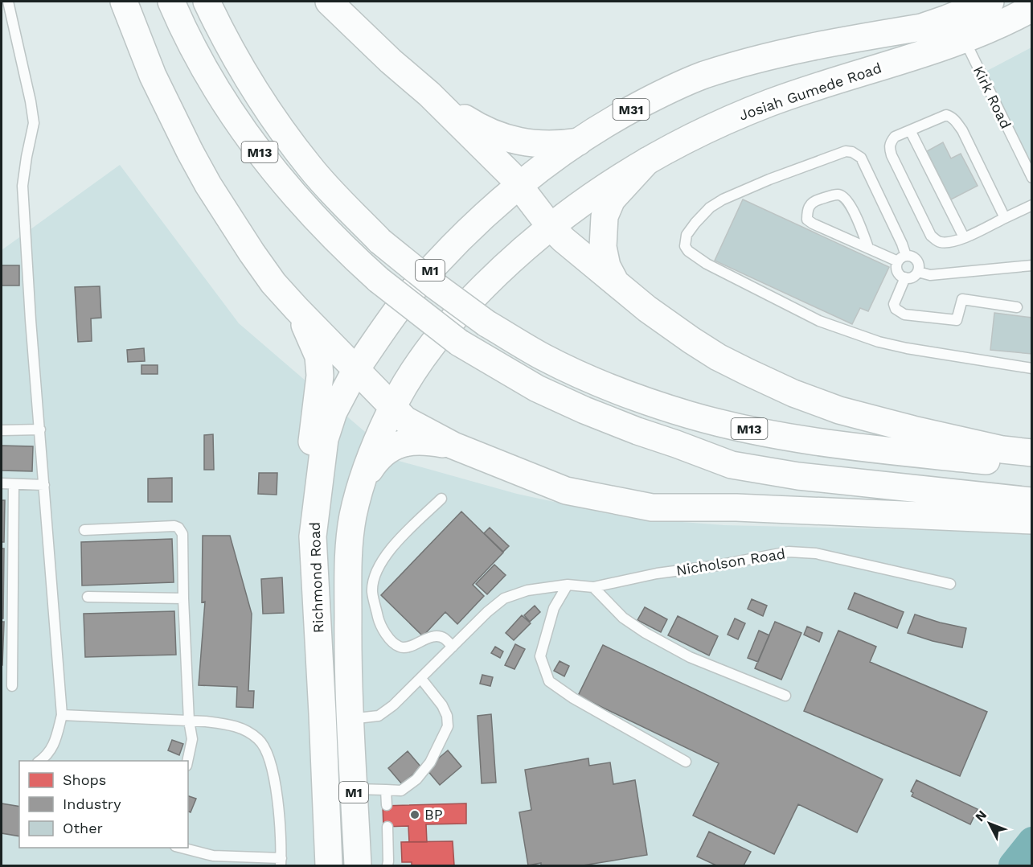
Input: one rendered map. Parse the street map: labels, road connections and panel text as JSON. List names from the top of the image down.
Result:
{
  "streets": {
    "main road": [
      "Josiah Gumede Road",
      "M31",
      "M13",
      "M1",
      "Richmond Road"
    ],
    "lane": ["Kirk Road", "Nicholson Road"]
  },
  "crossings": [
    ["Josiah Gumede Road", "Kirk Road"],
    ["Josiah Gumede Road", "Richmond Road"],
    ["Nicholson Road", "Richmond Road"]
  ],
  "places": ["BP"],
  "legend": ["Shops", "Industry", "Other"],
  "north": "top left"
}
